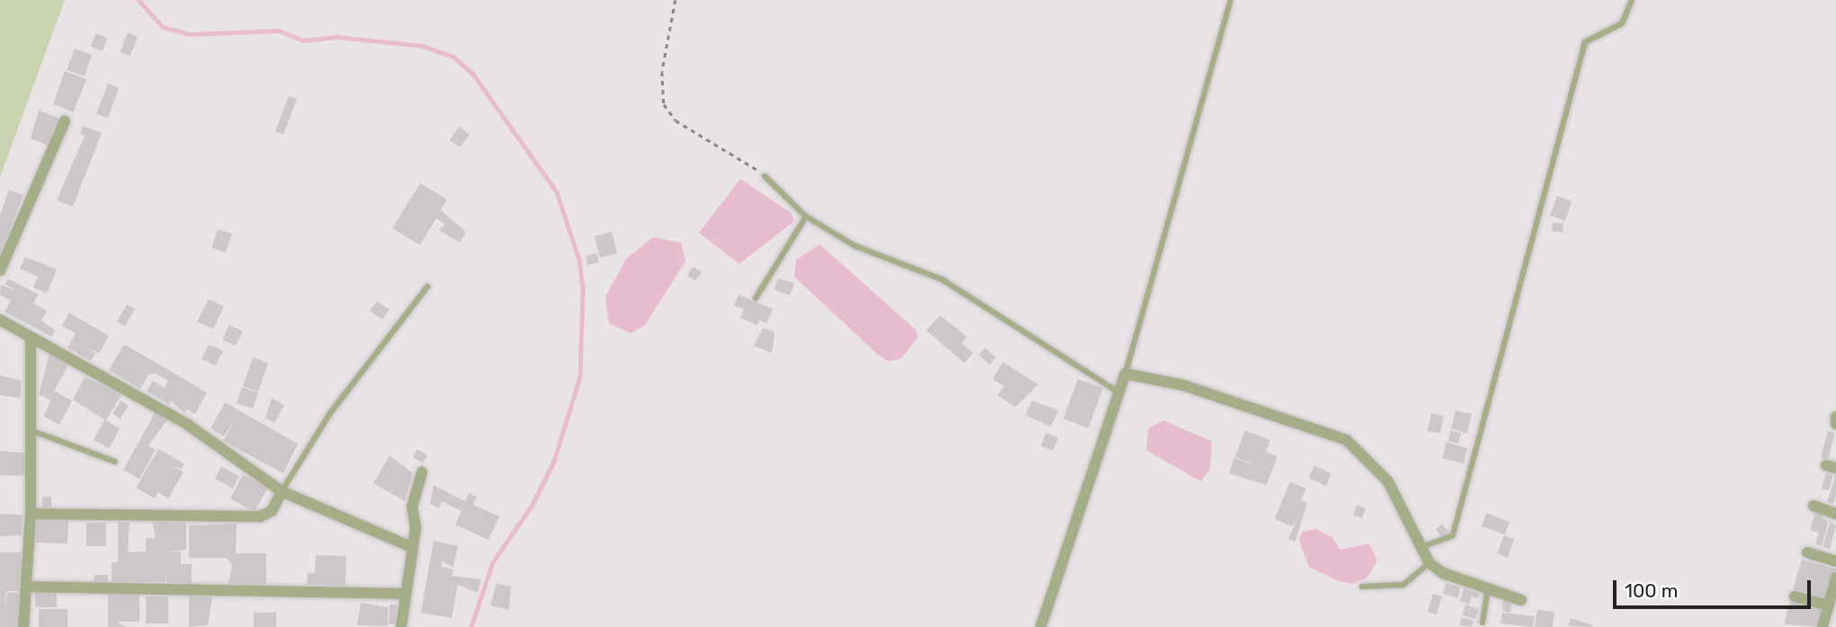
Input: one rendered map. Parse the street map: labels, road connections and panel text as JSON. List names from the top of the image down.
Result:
{
  "scale_bar": "100 m"
}
